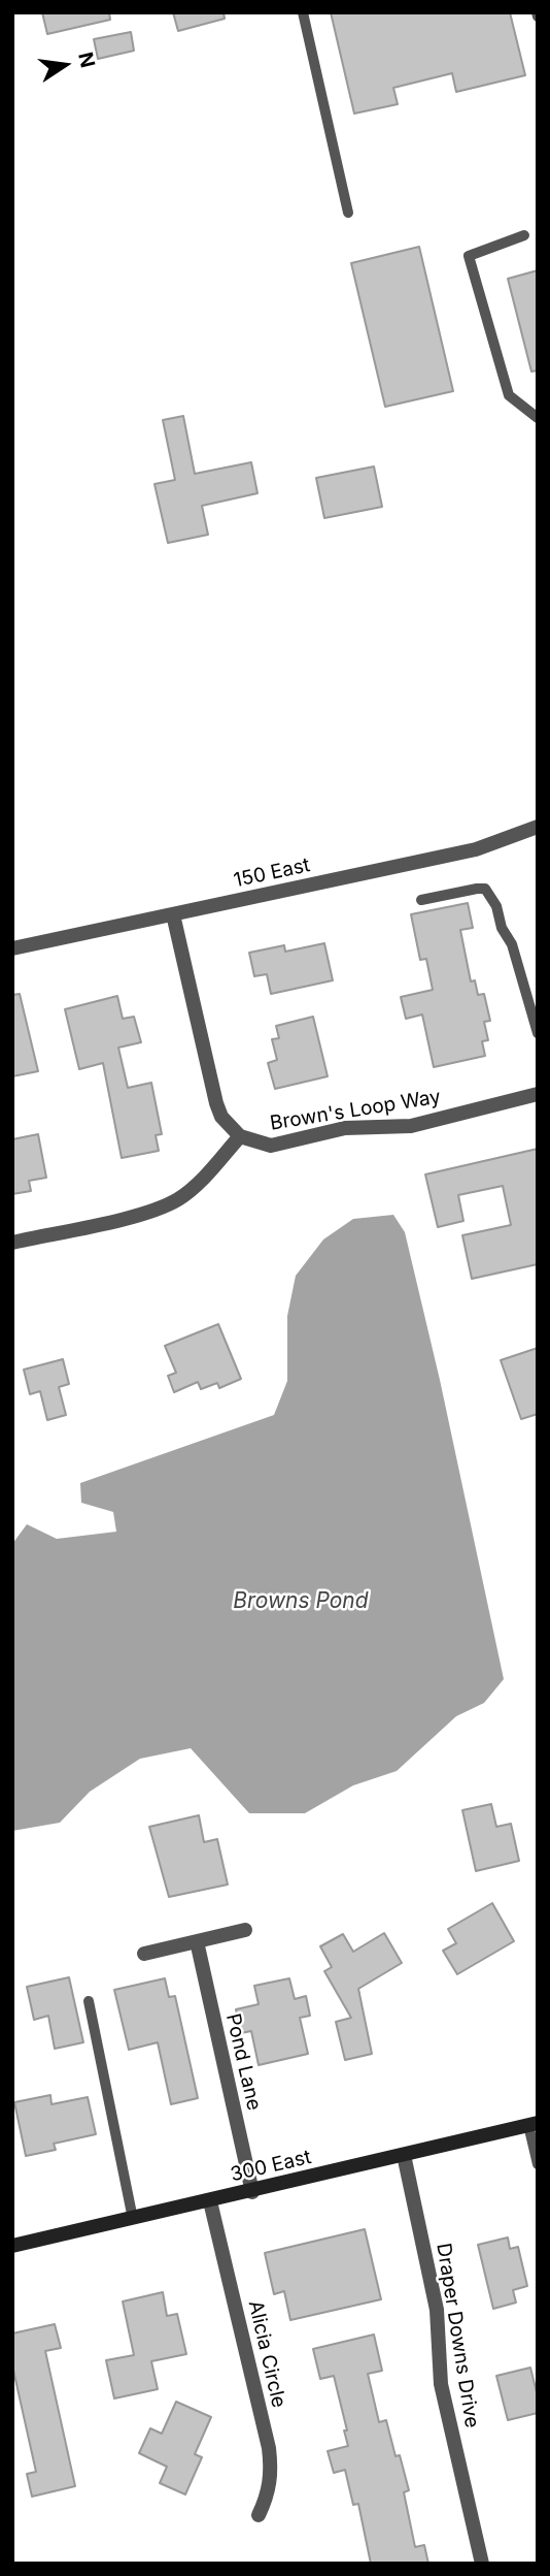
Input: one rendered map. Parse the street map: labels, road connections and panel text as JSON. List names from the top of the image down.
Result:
{
  "streets": {
    "main road": ["300 East"],
    "street": [
      "150 East",
      "Brown's Loop Way",
      "Pond Lane",
      "Draper Downs Drive",
      "Alicia Circle"
    ]
  },
  "crossings": [
    ["Pond Lane", "300 East"],
    ["300 East", "Draper Downs Drive"],
    ["300 East", "Alicia Circle"]
  ],
  "water": ["Browns Pond"],
  "north": "right"
}
